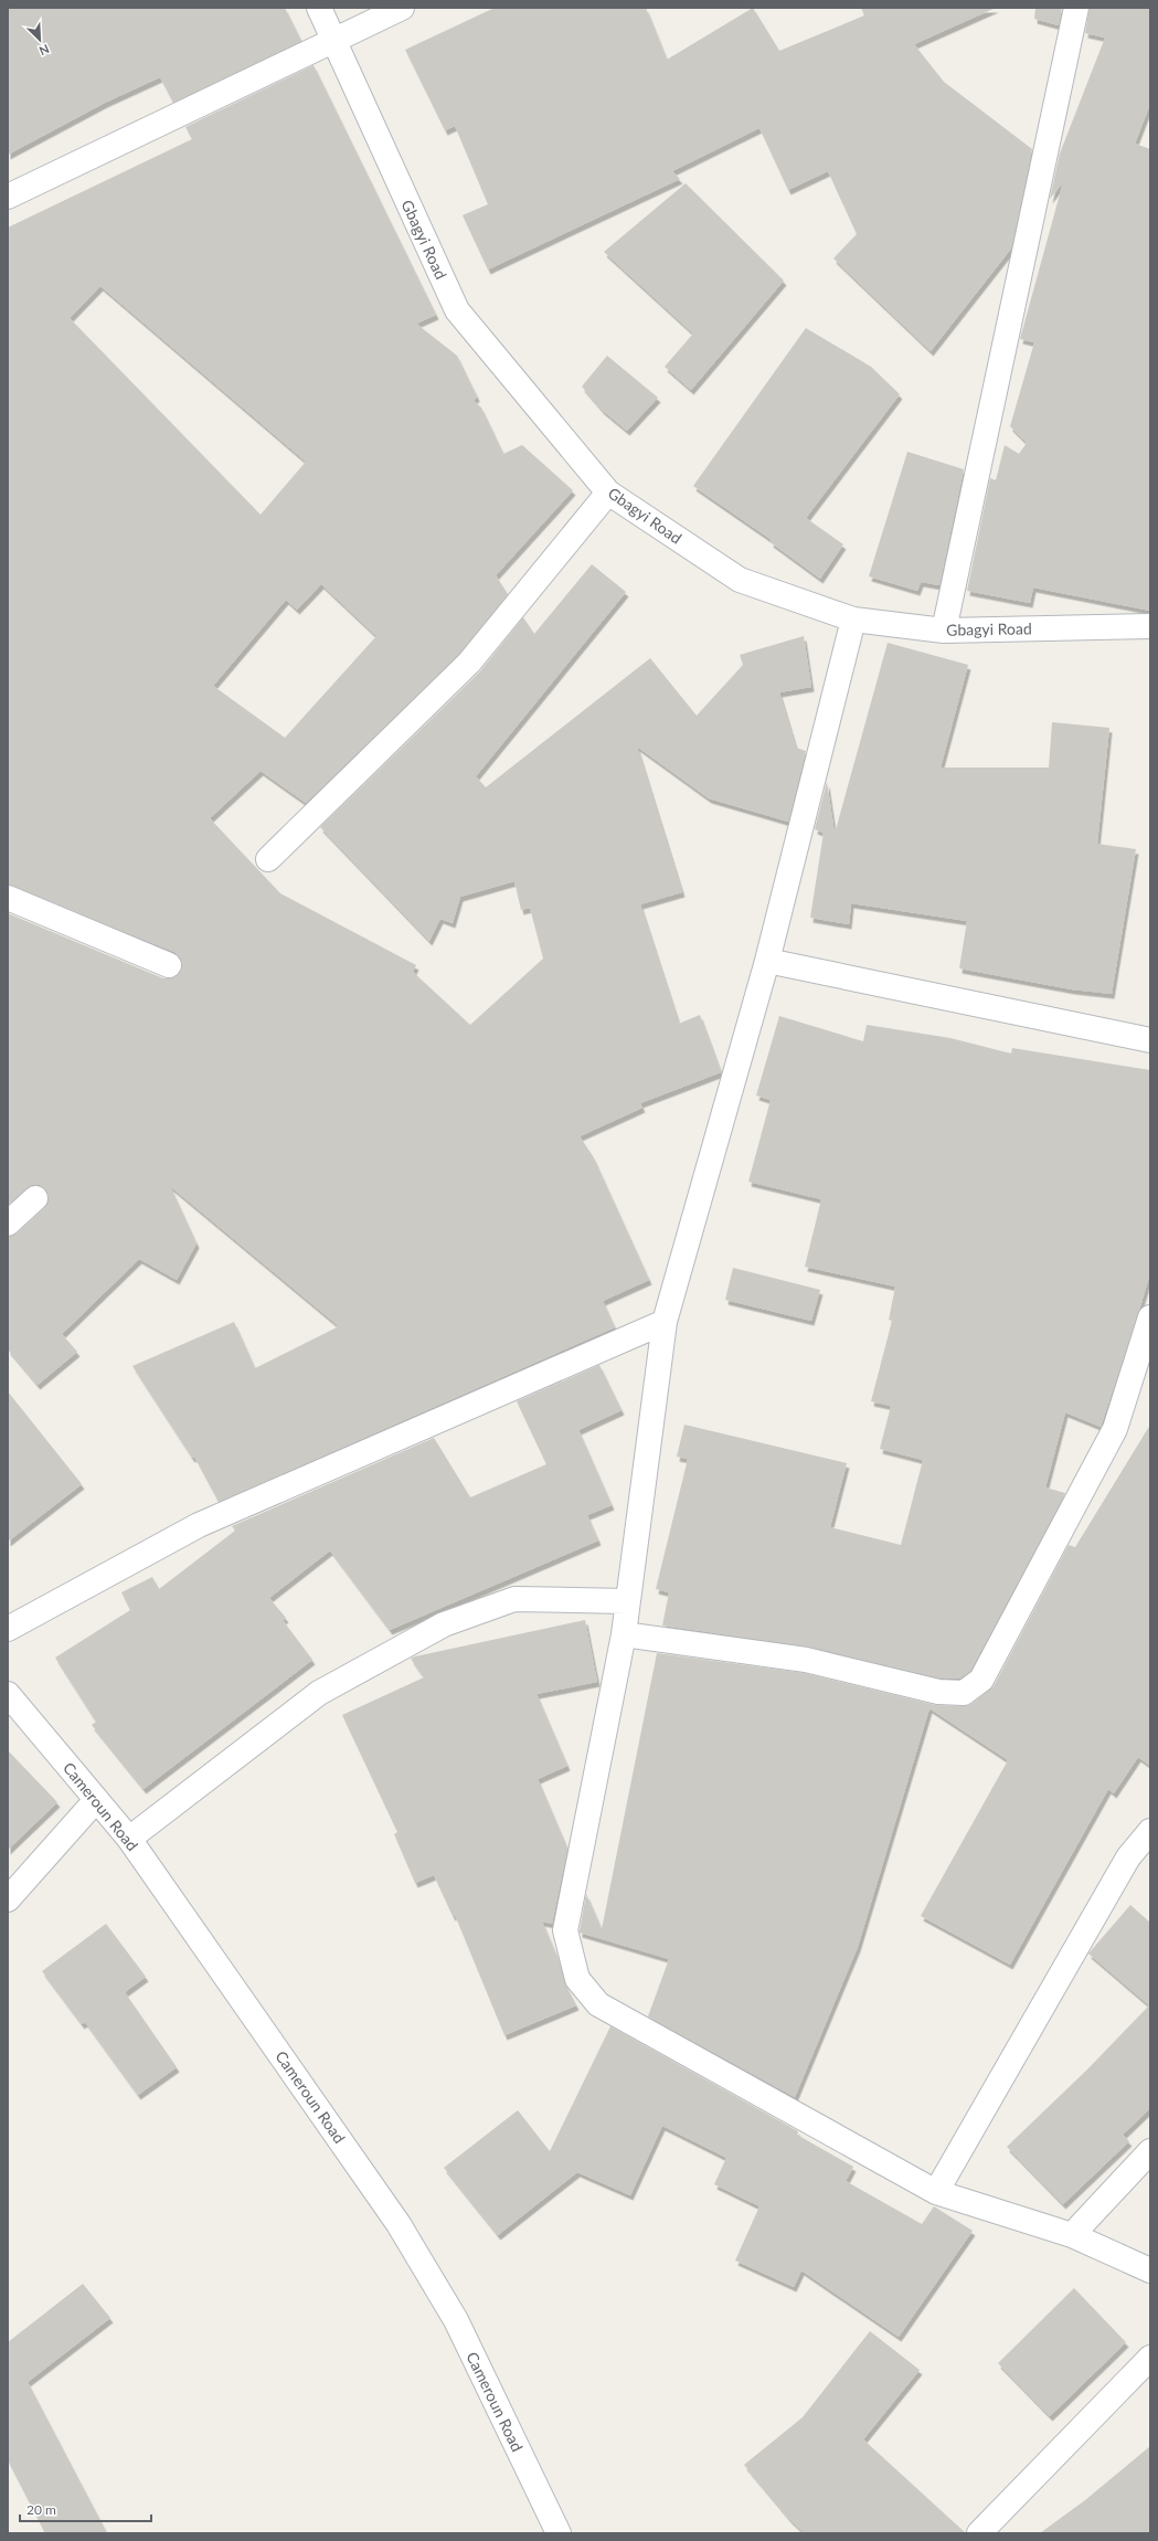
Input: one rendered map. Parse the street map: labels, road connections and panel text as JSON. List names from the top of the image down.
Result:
{
  "streets": {
    "street": ["Gbagyi Road", "Cameroun Road"]
  },
  "scale_bar": "20 m",
  "north": "bottom right"
}
